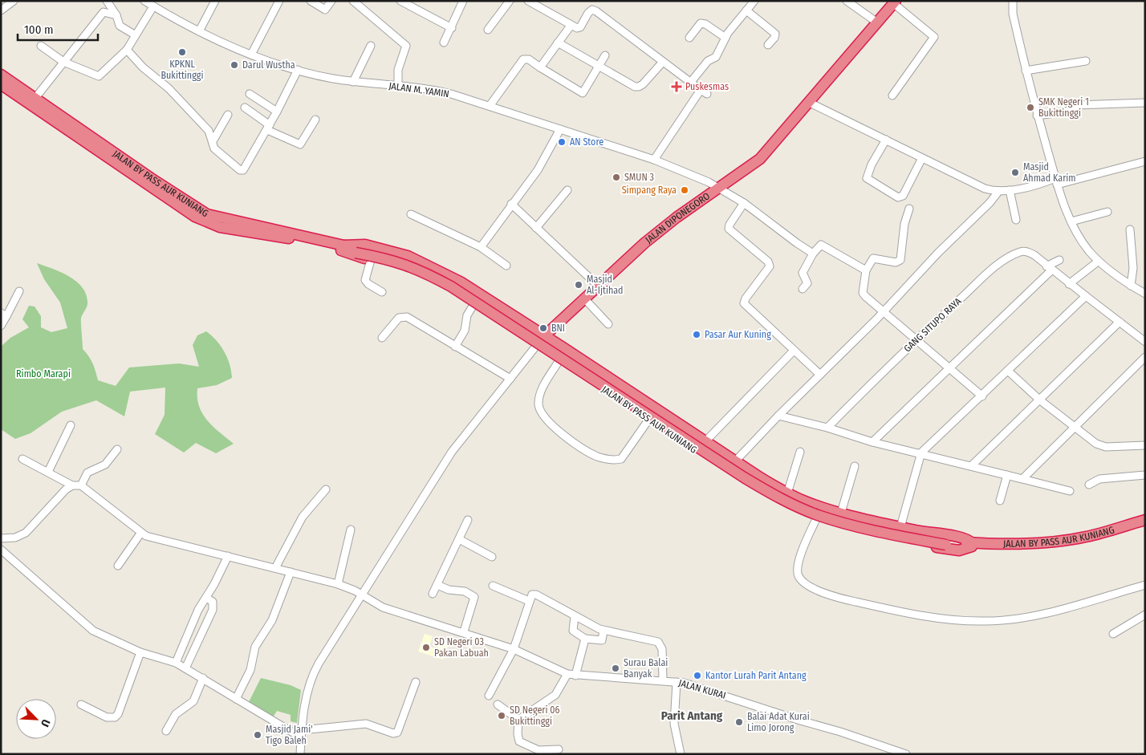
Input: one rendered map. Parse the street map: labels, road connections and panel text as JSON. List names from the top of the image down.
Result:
{
  "streets": {
    "highway": ["JALAN BY PASS AUR KUNIANG", "JALAN DIPONEGORO"],
    "street": ["JALAN M. YAMIN", "GANG SITUPO RAYA", "JALAN KURAI"]
  },
  "crossings": [
    ["JALAN M. YAMIN", "JALAN DIPONEGORO"],
    ["JALAN BY PASS AUR KUNIANG", "JALAN DIPONEGORO"]
  ],
  "districts": ["Parit Antang"],
  "parks": ["Rimbo Marapi"],
  "places": {
    "other": [
      "KPKNL Bukittinggi",
      "Darul Wustha",
      "SMK Negeri 1 Bukittinggi",
      "AN Store",
      "Masjid Ahmad Karim",
      "SMUN 3",
      "Simpang Raya",
      "Masjid Al-Ijtihad",
      "BNI",
      "Pasar Aur Kuning",
      "SD Negeri 03 Pakan Labuah",
      "Surau Balai Banyak",
      "Kantor Lurah Parit Antang",
      "SD Negeri 06 Bukittinggi",
      "Balai Adat Kurai Limo Jorong",
      "Masjid Jami' Tigo Baleh"
    ],
    "health": ["Puskesmas"]
  },
  "scale_bar": "100 m",
  "north": "bottom right"
}
